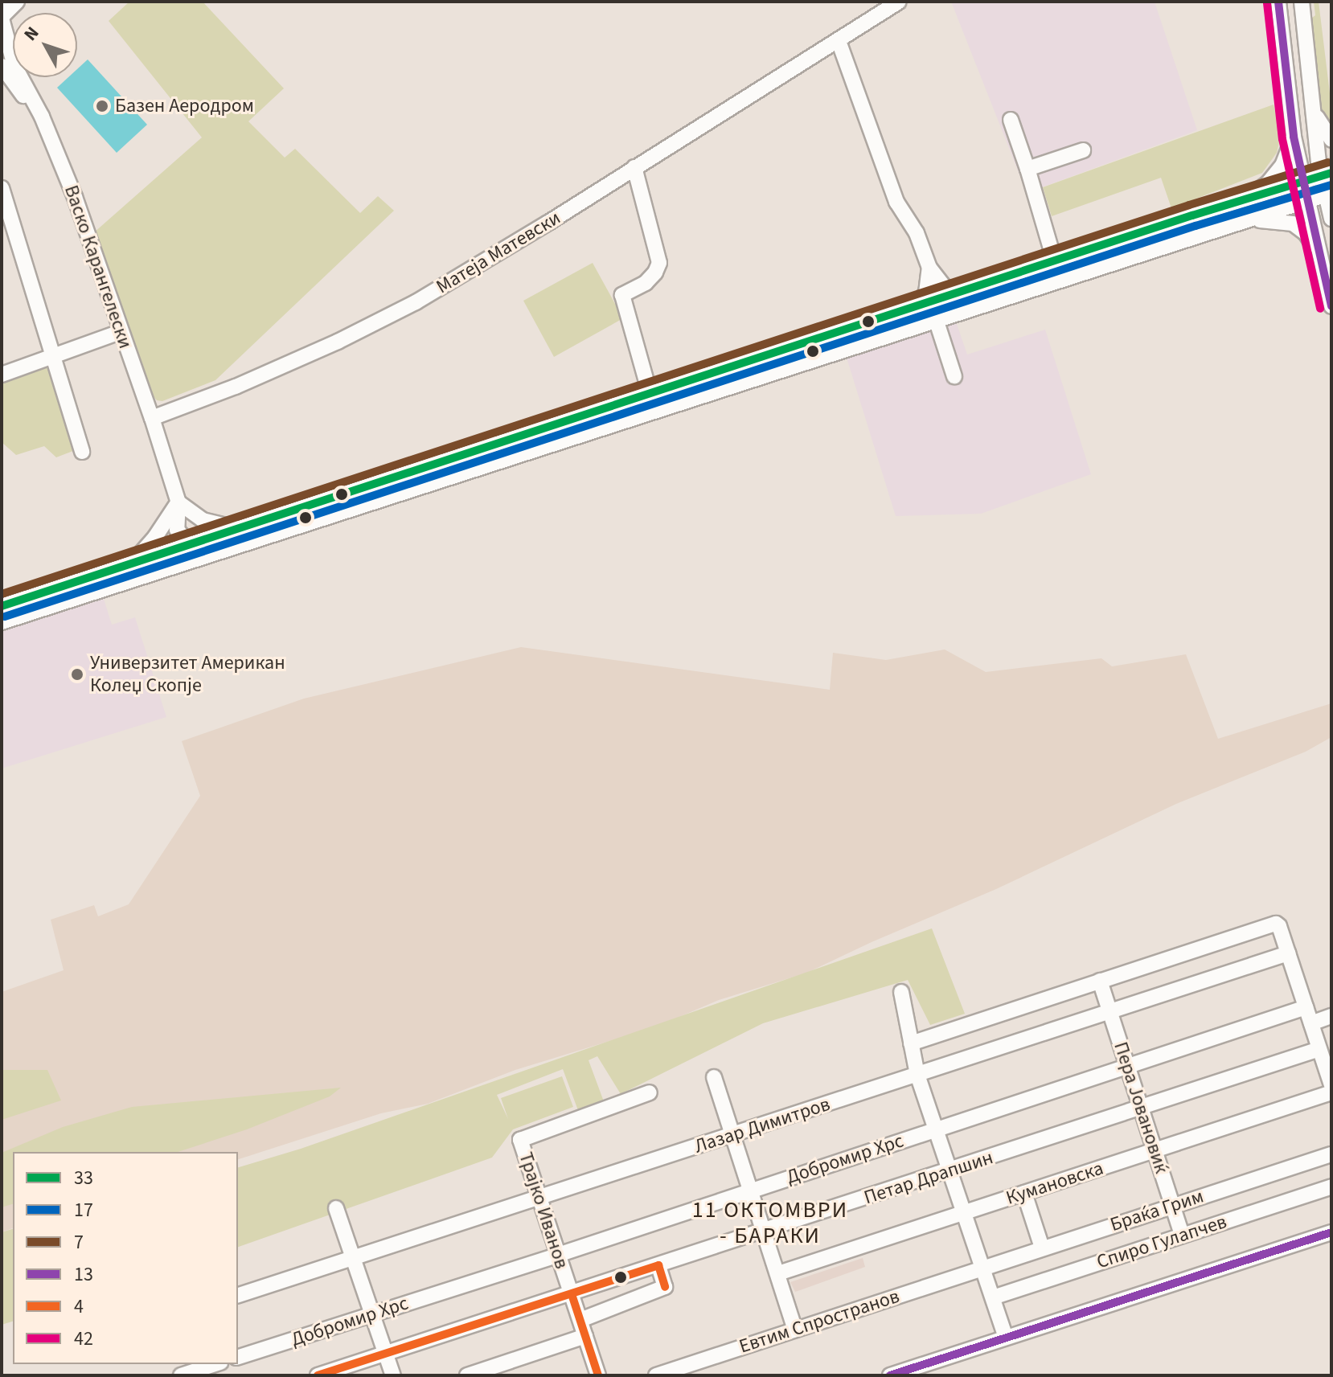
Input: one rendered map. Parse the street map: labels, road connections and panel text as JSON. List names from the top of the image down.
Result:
{
  "streets": {
    "street": [
      "Матеја Матевски",
      "Васко Карангелески",
      "Пера Јовановиќ",
      "Лазар Димитров",
      "Добромир Хрс",
      "Петар Драпшин",
      "Кумановска",
      "Трајко Иванов",
      "Браќа Грим",
      "Спиро Гулапчев",
      "Евтим Спространов"
    ]
  },
  "crossings": [
    ["Матеја Матевски", "Васко Карангелески"],
    ["Пера Јовановиќ", "Лазар Димитров"],
    ["Пера Јовановиќ", "Добромир Хрс"],
    ["Пера Јовановиќ", "Петар Драпшин"],
    ["Пера Јовановиќ", "Кумановска"],
    ["Пера Јовановиќ", "Браќа Грим"],
    ["Пера Јовановиќ", "Спиро Гулапчев"],
    ["Лазар Димитров", "Трајко Иванов"],
    ["Добромир Хрс", "Трајко Иванов"],
    ["Петар Драпшин", "Трајко Иванов"],
    ["Браќа Грим", "Евтим Спространов"]
  ],
  "districts": ["11 ОКТОМВРИ - БАРАКИ"],
  "places": ["Базен Аеродром", "Универзитет Американ Колеџ Скопје"],
  "lines": [
    "transit line 13",
    "transit line 42",
    "transit line 7",
    "transit line 33",
    "transit line 17",
    "transit line 4"
  ],
  "legend": [
    "33",
    "17",
    "7",
    "13",
    "4",
    "42"
  ],
  "north": "top left"
}
